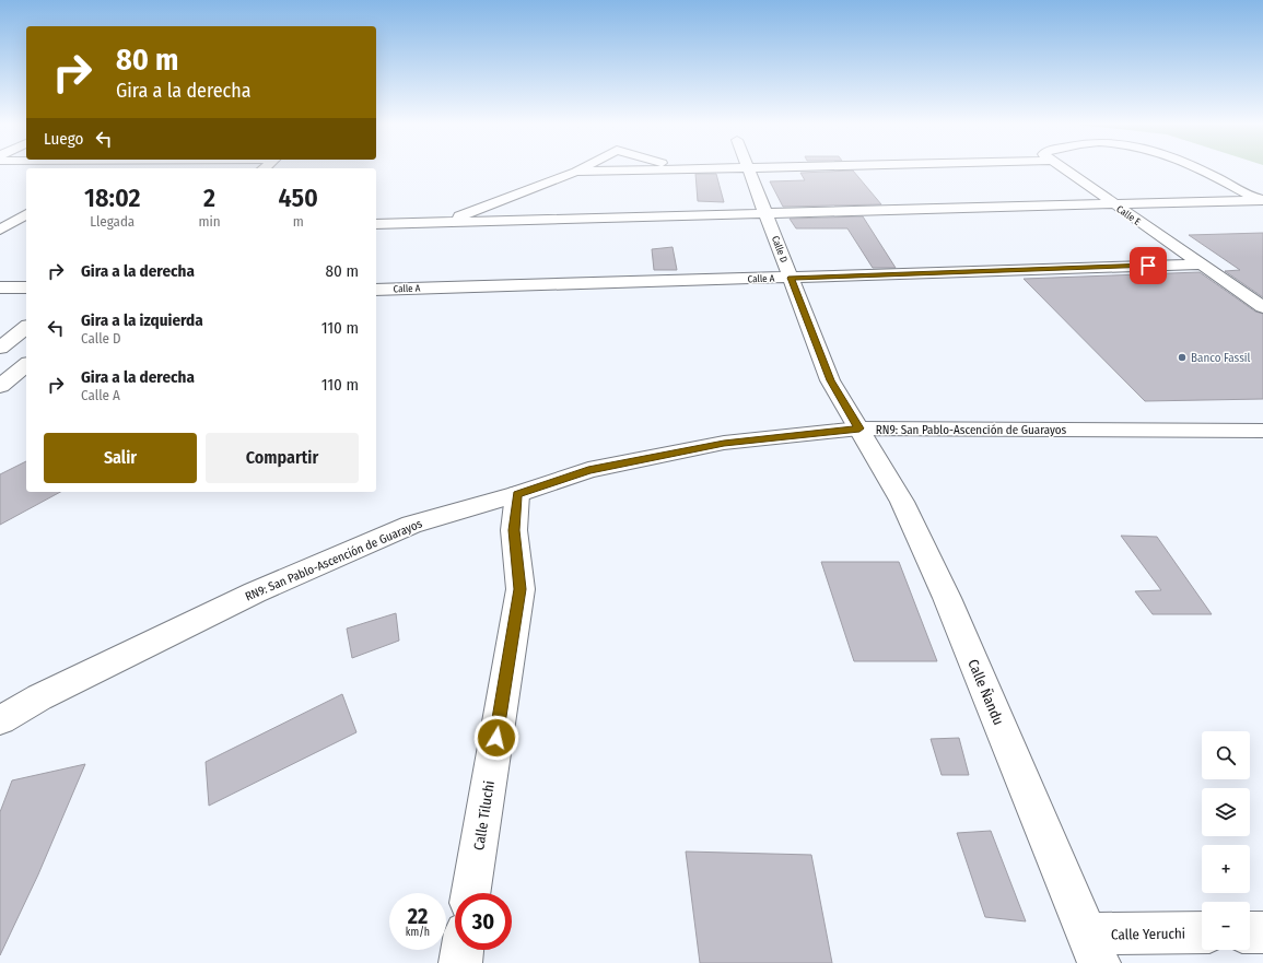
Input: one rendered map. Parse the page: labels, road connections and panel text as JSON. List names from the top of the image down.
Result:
{
  "streets": {
    "main road": [
      "Calle E",
      "Calle D",
      "Calle A",
      "RN9: San Pablo-Ascención de Guarayos",
      "Calle Ñandu",
      "Calle Tiluchi",
      "Calle Yeruchi"
    ]
  },
  "crossings": [
    ["Calle E", "Calle A"],
    ["Calle D", "Calle A"],
    ["Calle D", "RN9: San Pablo-Ascención de Guarayos"],
    ["Calle D", "Calle Ñandu"],
    ["RN9: San Pablo-Ascención de Guarayos", "Calle Ñandu"],
    ["RN9: San Pablo-Ascención de Guarayos", "Calle Tiluchi"],
    ["Calle Ñandu", "Calle Yeruchi"]
  ],
  "places": ["Banco Fassil"],
  "page": {
    "turn": ["80 m", "Gira a la derecha"],
    "then": "Luego",
    "eta": [
      "18:02",
      "Llegada",
      "2",
      "min",
      "450",
      "m"
    ],
    "list": [
      {
        "name": "Gira a la derecha",
        "value": "80 m"
      },
      {
        "name": "Gira a la izquierda",
        "note": "Calle D",
        "value": "110 m"
      },
      {
        "name": "Gira a la derecha",
        "note": "Calle A",
        "value": "110 m"
      }
    ],
    "buttons": ["Salir", "Compartir"],
    "map_buttons": ["+", "−"],
    "speed": "22 km/h",
    "limit": "30"
  }
}
